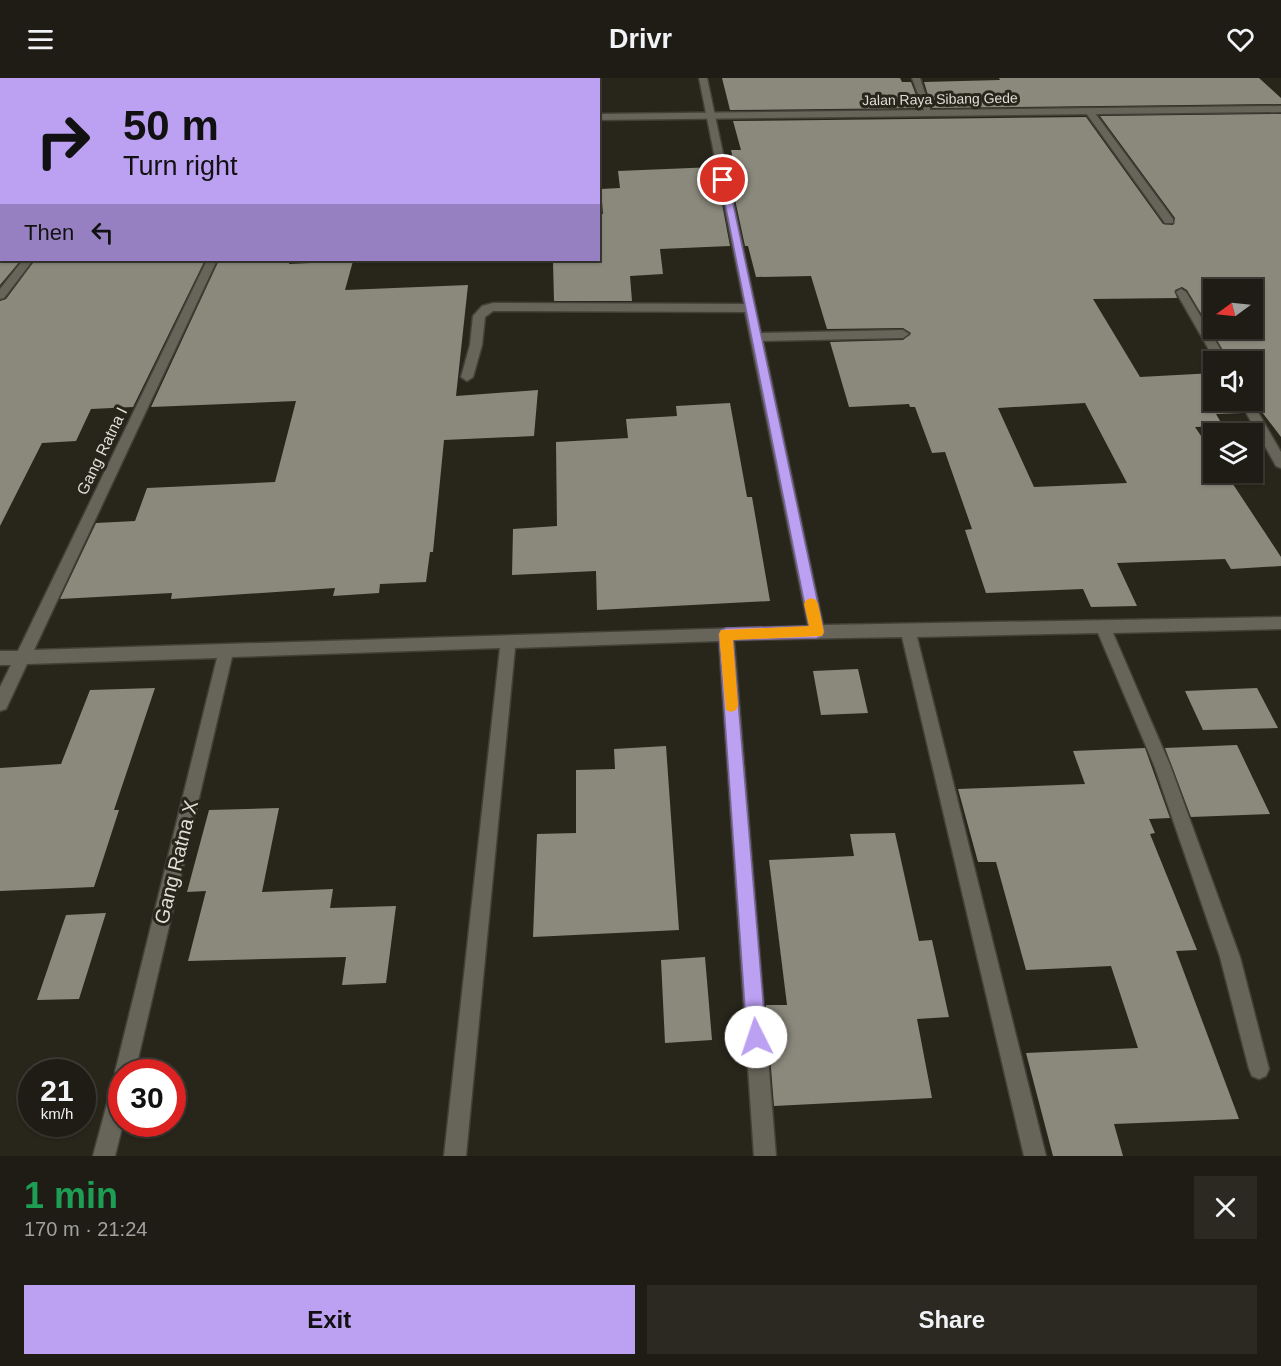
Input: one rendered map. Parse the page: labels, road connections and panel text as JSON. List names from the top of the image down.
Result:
{
  "streets": {
    "street": ["Jalan Raya Sibang Gede", "Gang Ratna I", "Gang Ratna X"]
  },
  "north": "left",
  "page": {
    "header": "Drivr",
    "turn": ["50 m", "Turn right"],
    "then": "Then",
    "speed": "21 km/h",
    "limit": "30",
    "heading": ["1 min", "170 m · 21:24"],
    "buttons": ["Exit", "Share"]
  }
}
